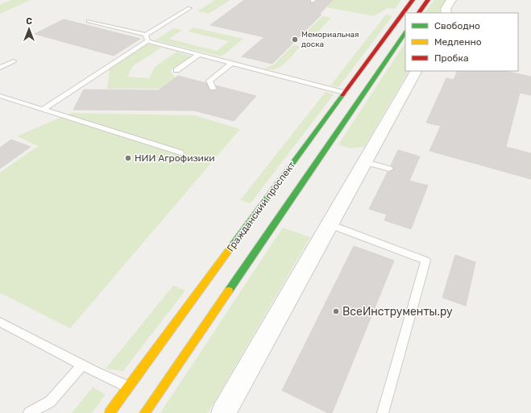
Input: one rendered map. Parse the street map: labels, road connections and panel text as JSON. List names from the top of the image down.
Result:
{
  "streets": {
    "main road": ["Гражданский проспект"]
  },
  "places": ["Мемориальная доска", "НИИ Агрофизики", "ВсеИнструменты.ру"],
  "legend": ["Свободно", "Медленно", "Пробка"],
  "north": "top"
}
